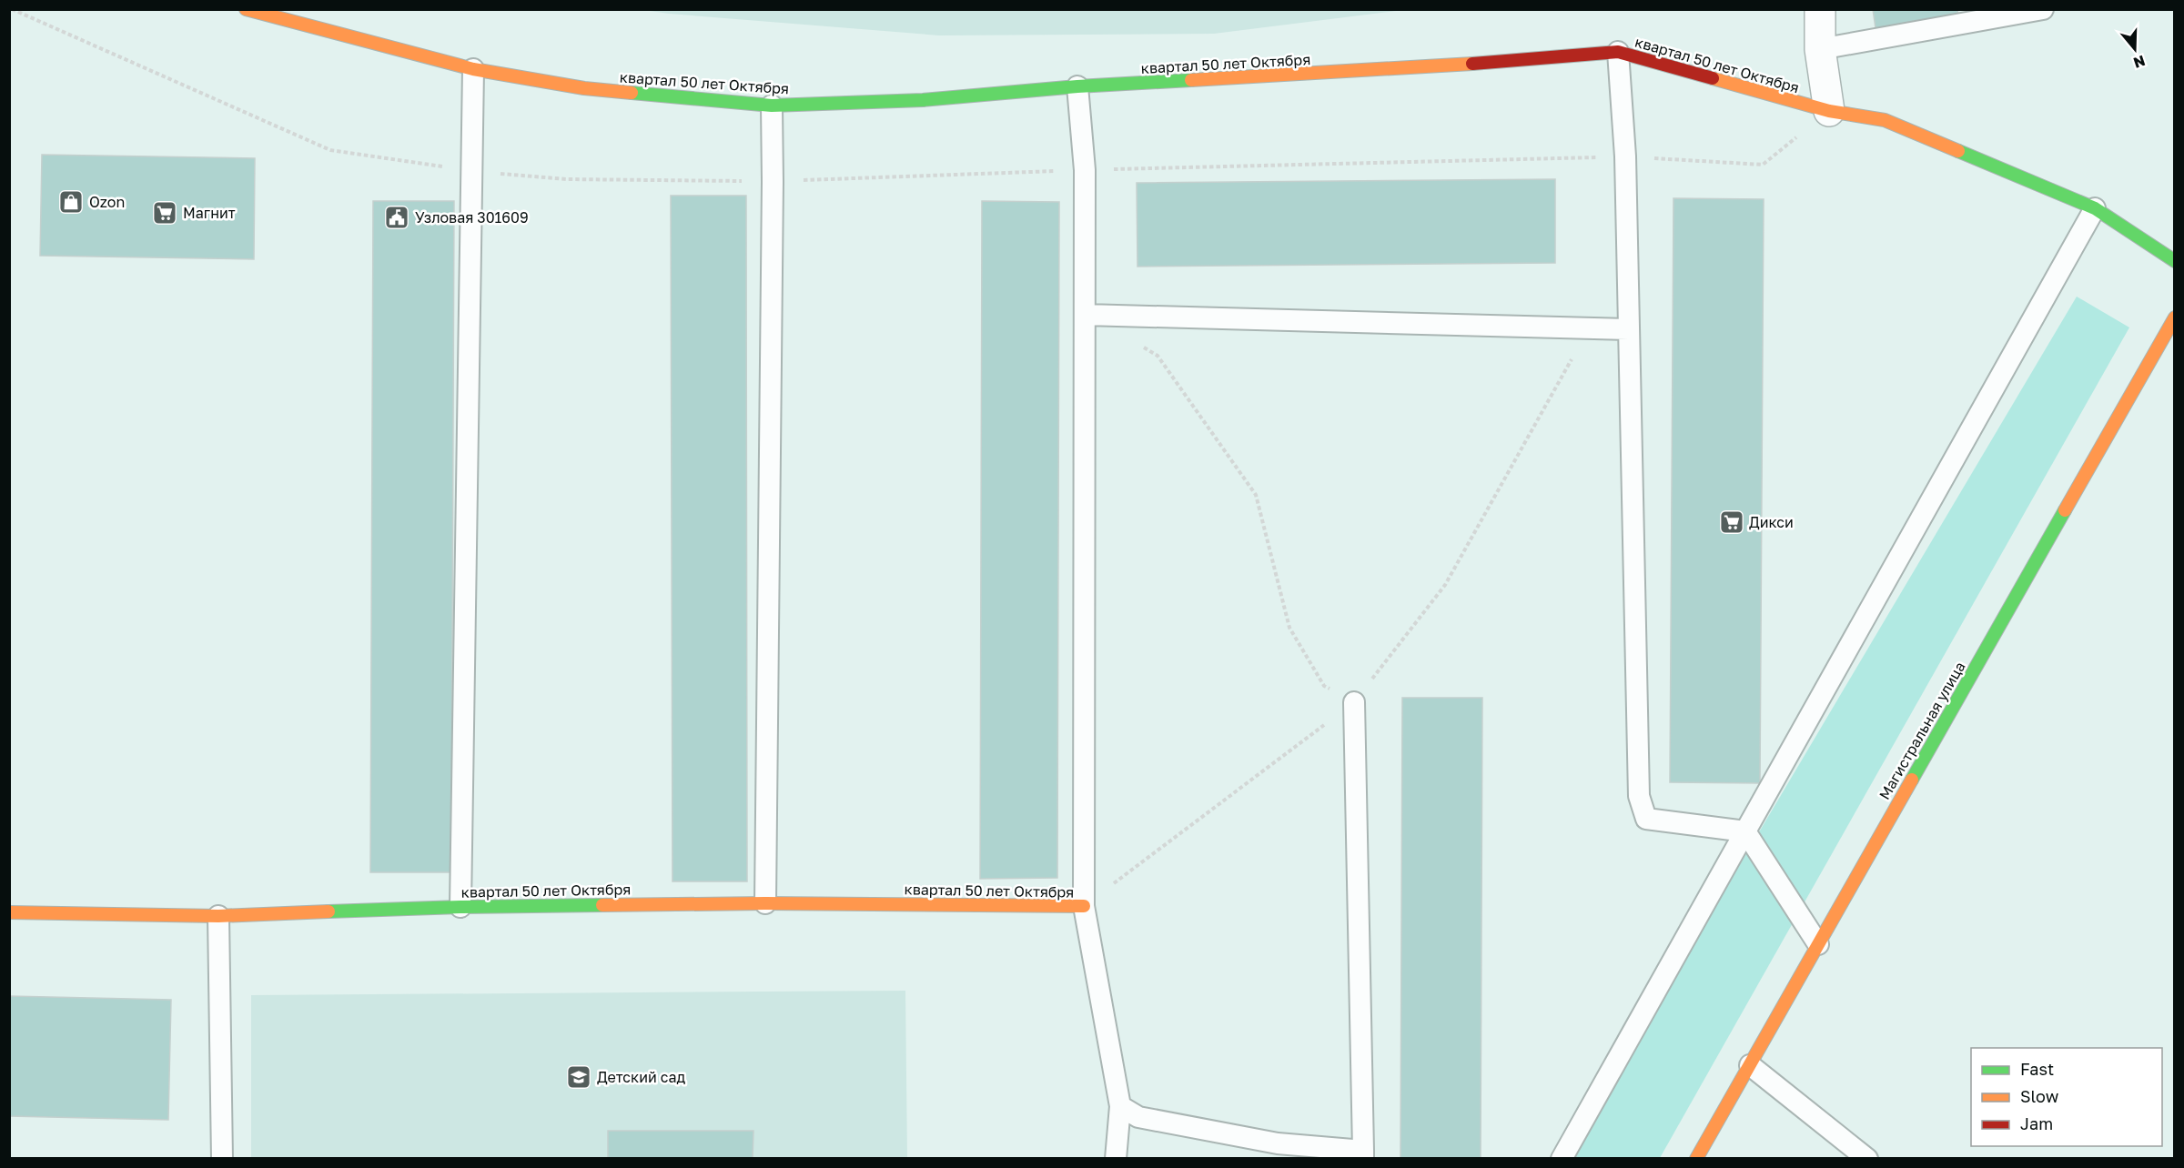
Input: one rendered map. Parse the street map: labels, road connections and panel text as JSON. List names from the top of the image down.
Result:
{
  "streets": {
    "street": ["квартал 50 лет Октября", "Магистральная улица"]
  },
  "places": {
    "shop": ["Ozon"],
    "supermarket": ["Магнит", "Дикси"],
    "public building": ["Узловая 301609"],
    "school or university": ["Детский сад"]
  },
  "legend": ["Fast", "Slow", "Jam"],
  "north": "bottom"
}
